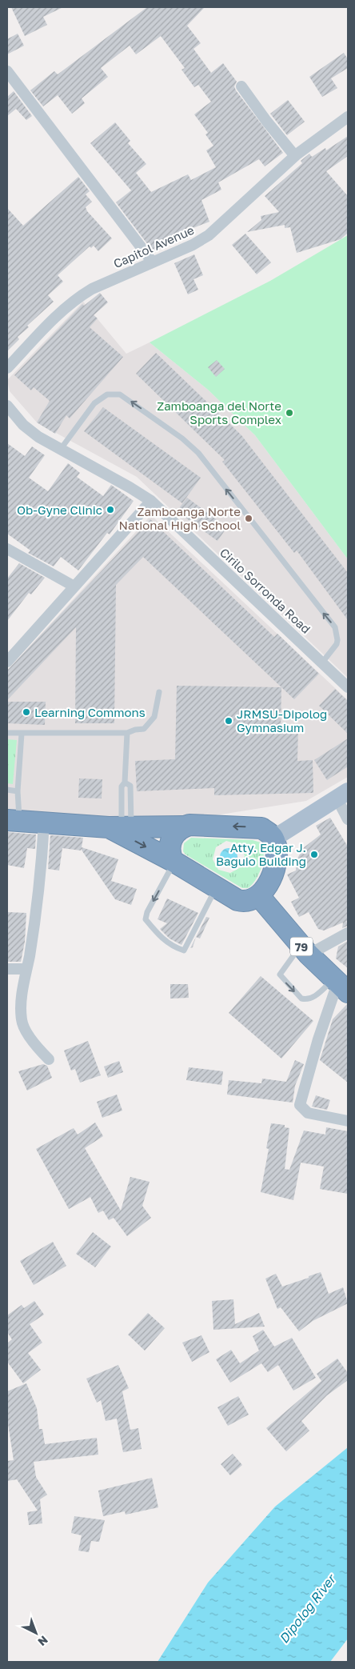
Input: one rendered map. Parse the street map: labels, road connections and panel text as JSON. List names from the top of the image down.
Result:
{
  "streets": {
    "highway": ["79"],
    "street": ["Capitol Avenue", "Cirilo Sorronda Road"]
  },
  "water": ["Dipolog River"],
  "places": [
    "Zamboanga del Norte Sports Complex",
    "Ob-Gyne Clinic",
    "Zamboanga Norte National High School",
    "Learning Commons",
    "JRMSU-Dipolog Gymnasium",
    "Atty. Edgar J. Baguio Building"
  ],
  "north": "bottom right"
}
